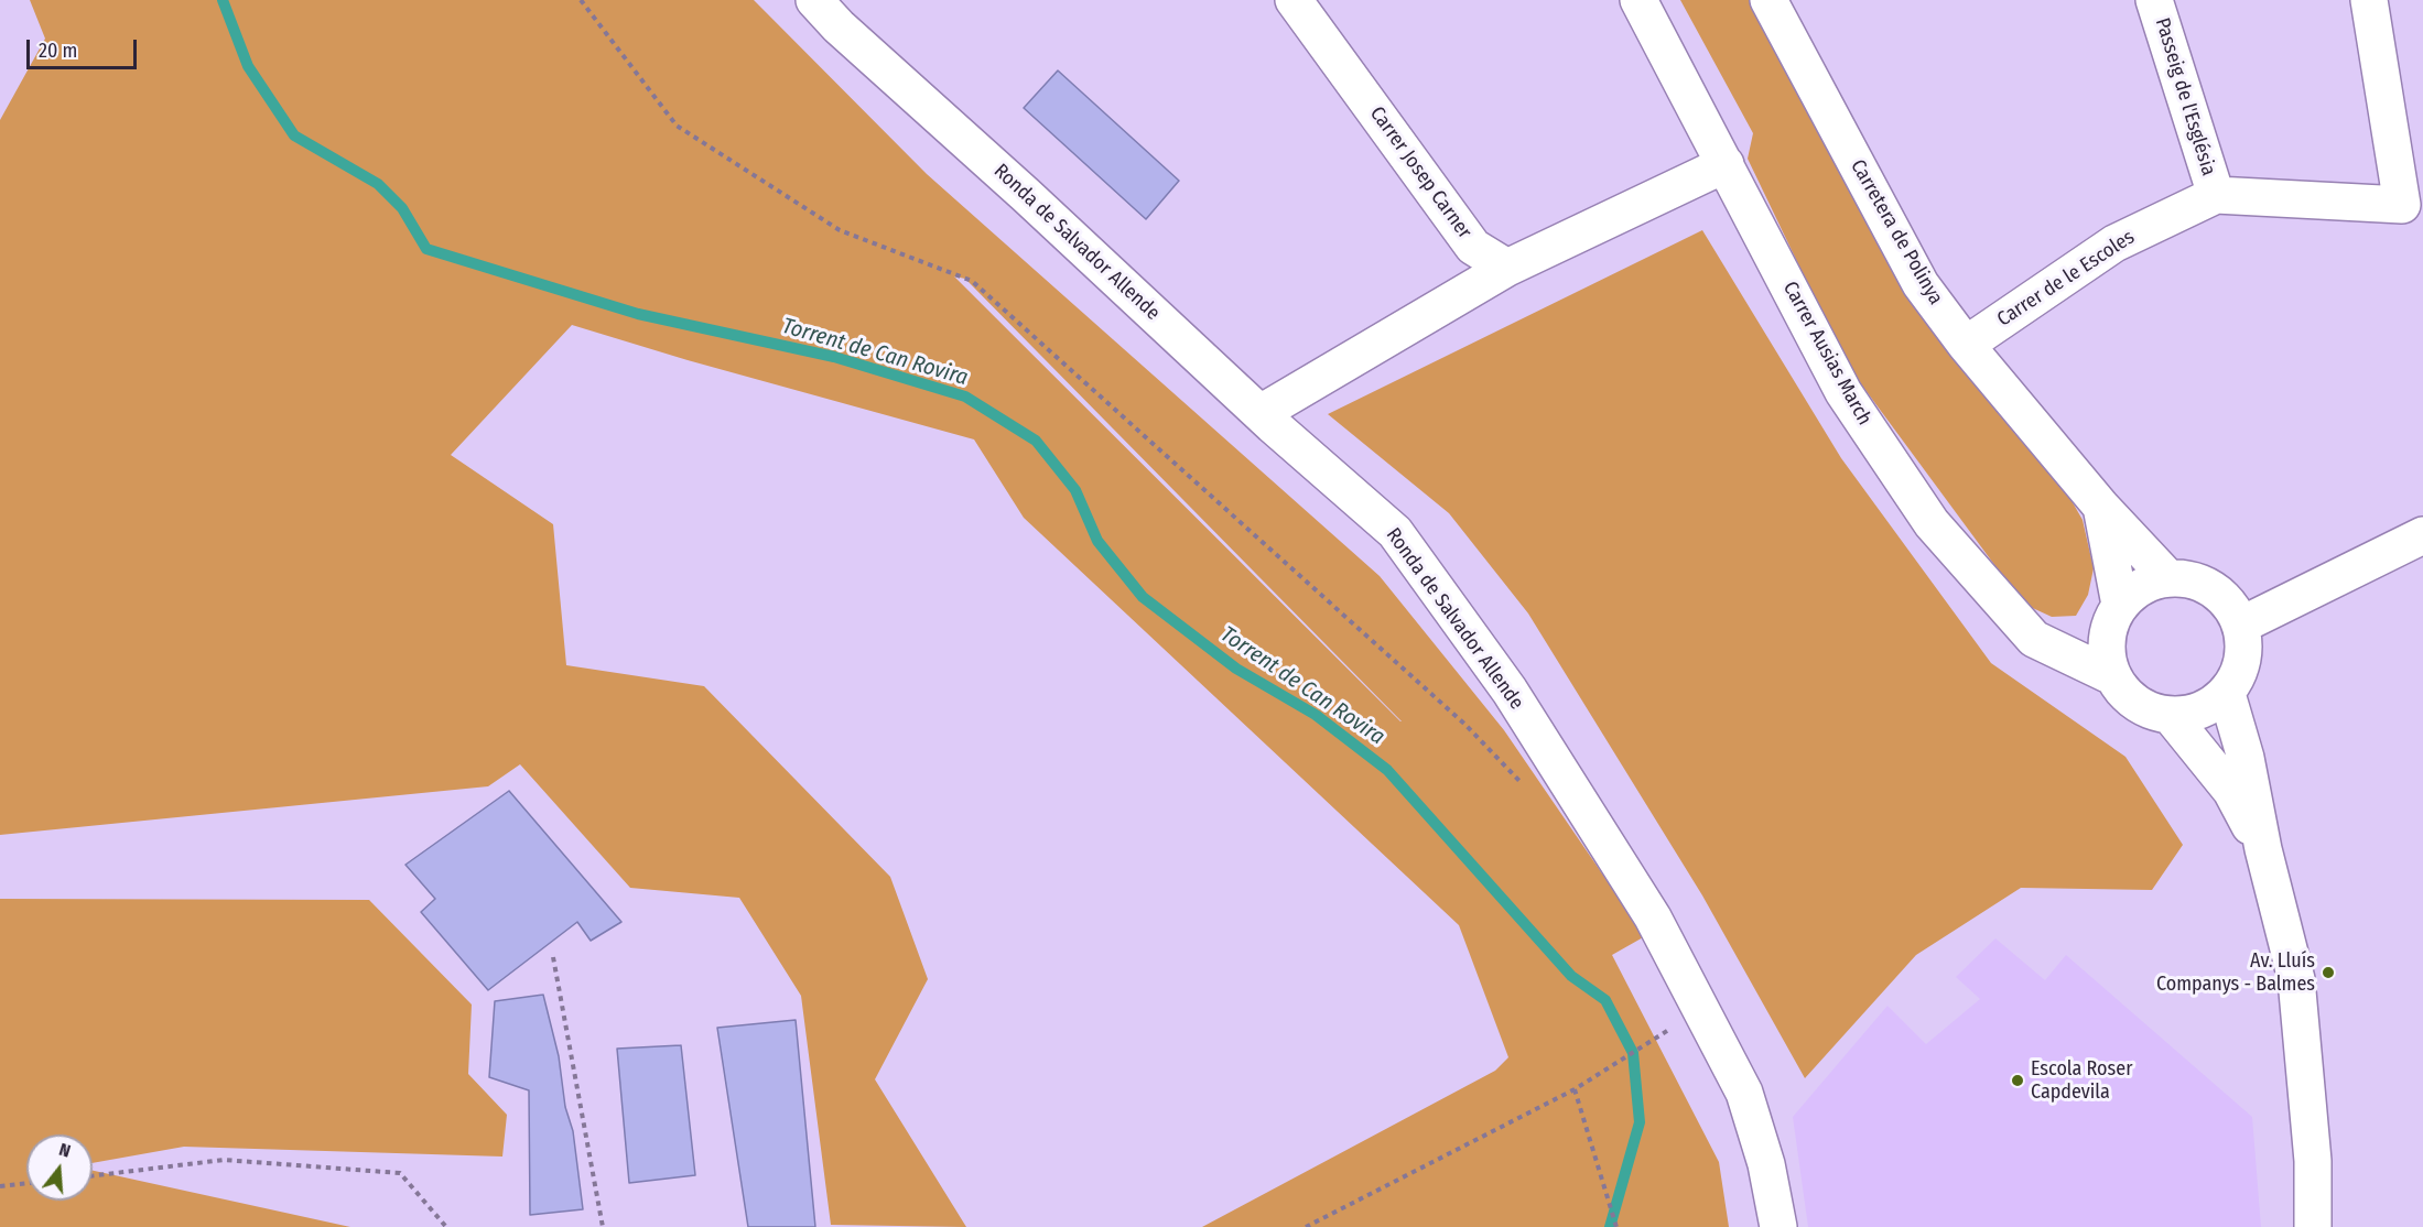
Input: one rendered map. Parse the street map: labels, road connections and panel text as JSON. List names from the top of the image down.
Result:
{
  "streets": {
    "street": [
      "Passeig de l'Església",
      "Carrer Josep Carner",
      "Carretera de Polinya",
      "Ronda de Salvador Allende",
      "Carrer de le Escoles",
      "Carrer Ausias March"
    ]
  },
  "crossings": [
    ["Passeig de l'Església", "Carrer de le Escoles"],
    ["Carretera de Polinya", "Carrer de le Escoles"],
    ["Carretera de Polinya", "Carrer Ausias March"]
  ],
  "water": ["Torrent de Can Rovira"],
  "places": ["Av. Lluís Companys - Balmes", "Escola Roser Capdevila"],
  "scale_bar": "20 m",
  "north": "top"
}
